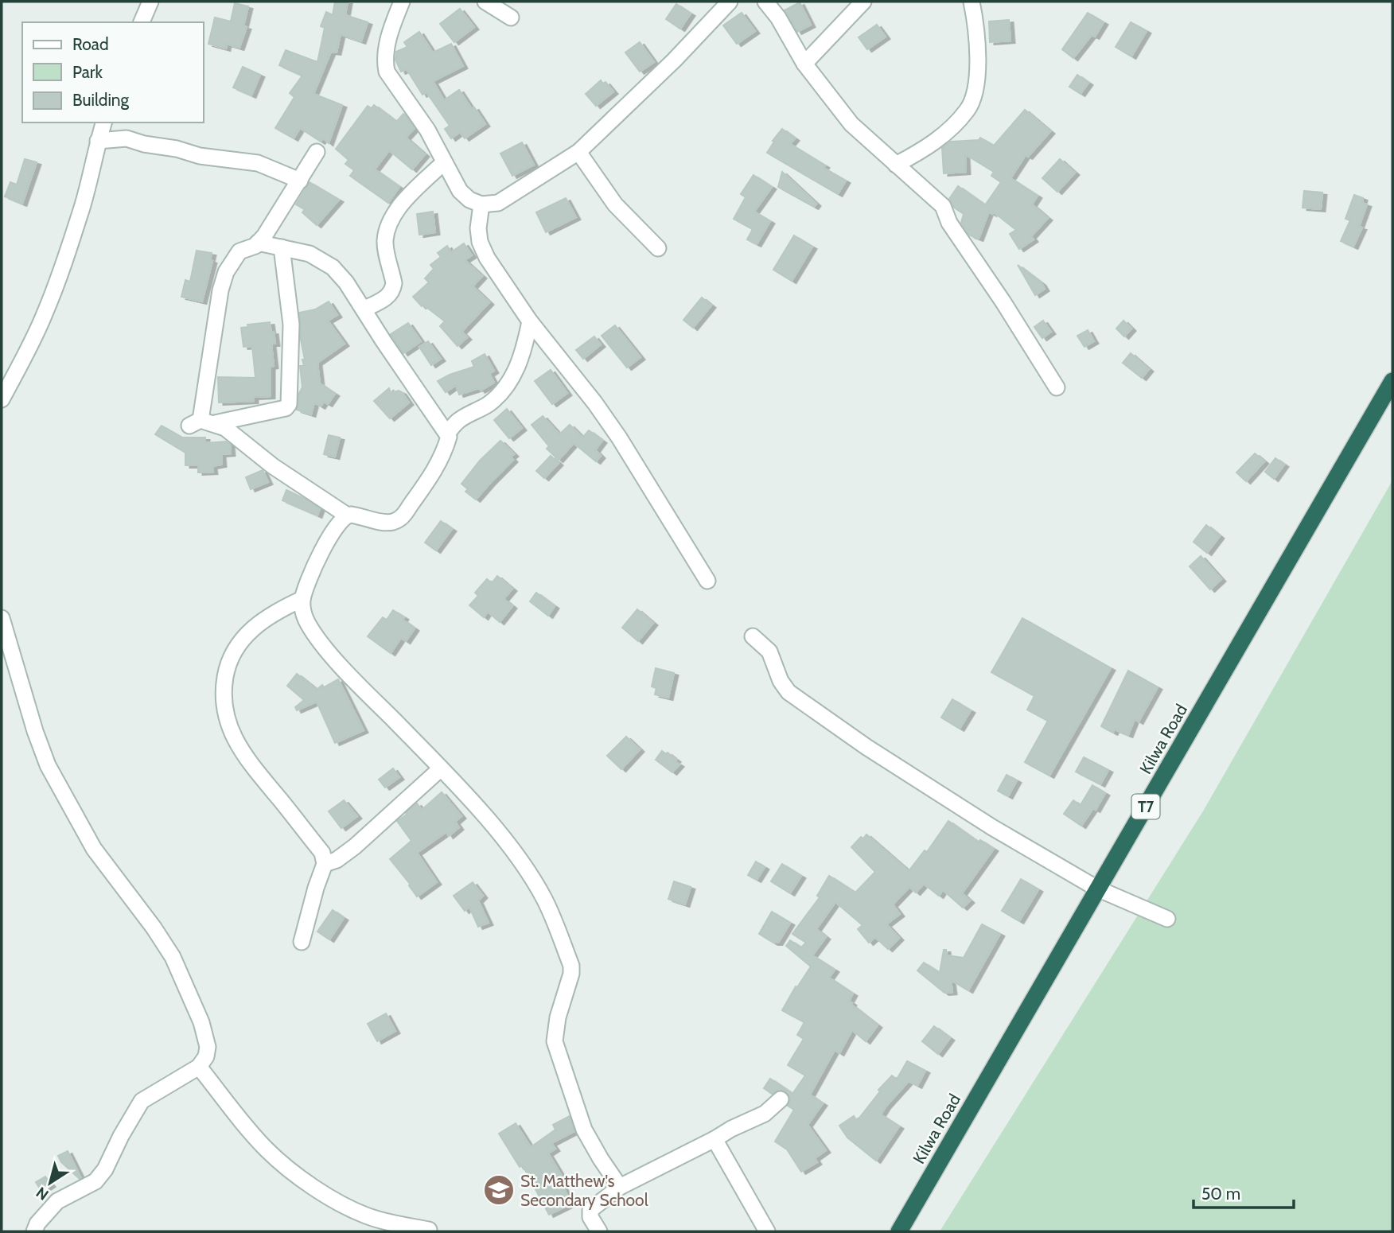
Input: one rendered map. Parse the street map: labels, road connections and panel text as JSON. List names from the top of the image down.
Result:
{
  "streets": {
    "highway": ["Kilwa Road", "T7"]
  },
  "places": {
    "school or university": ["St. Matthew's Secondary School"]
  },
  "legend": ["Road", "Park", "Building"],
  "scale_bar": "50 m",
  "north": "bottom left"
}
